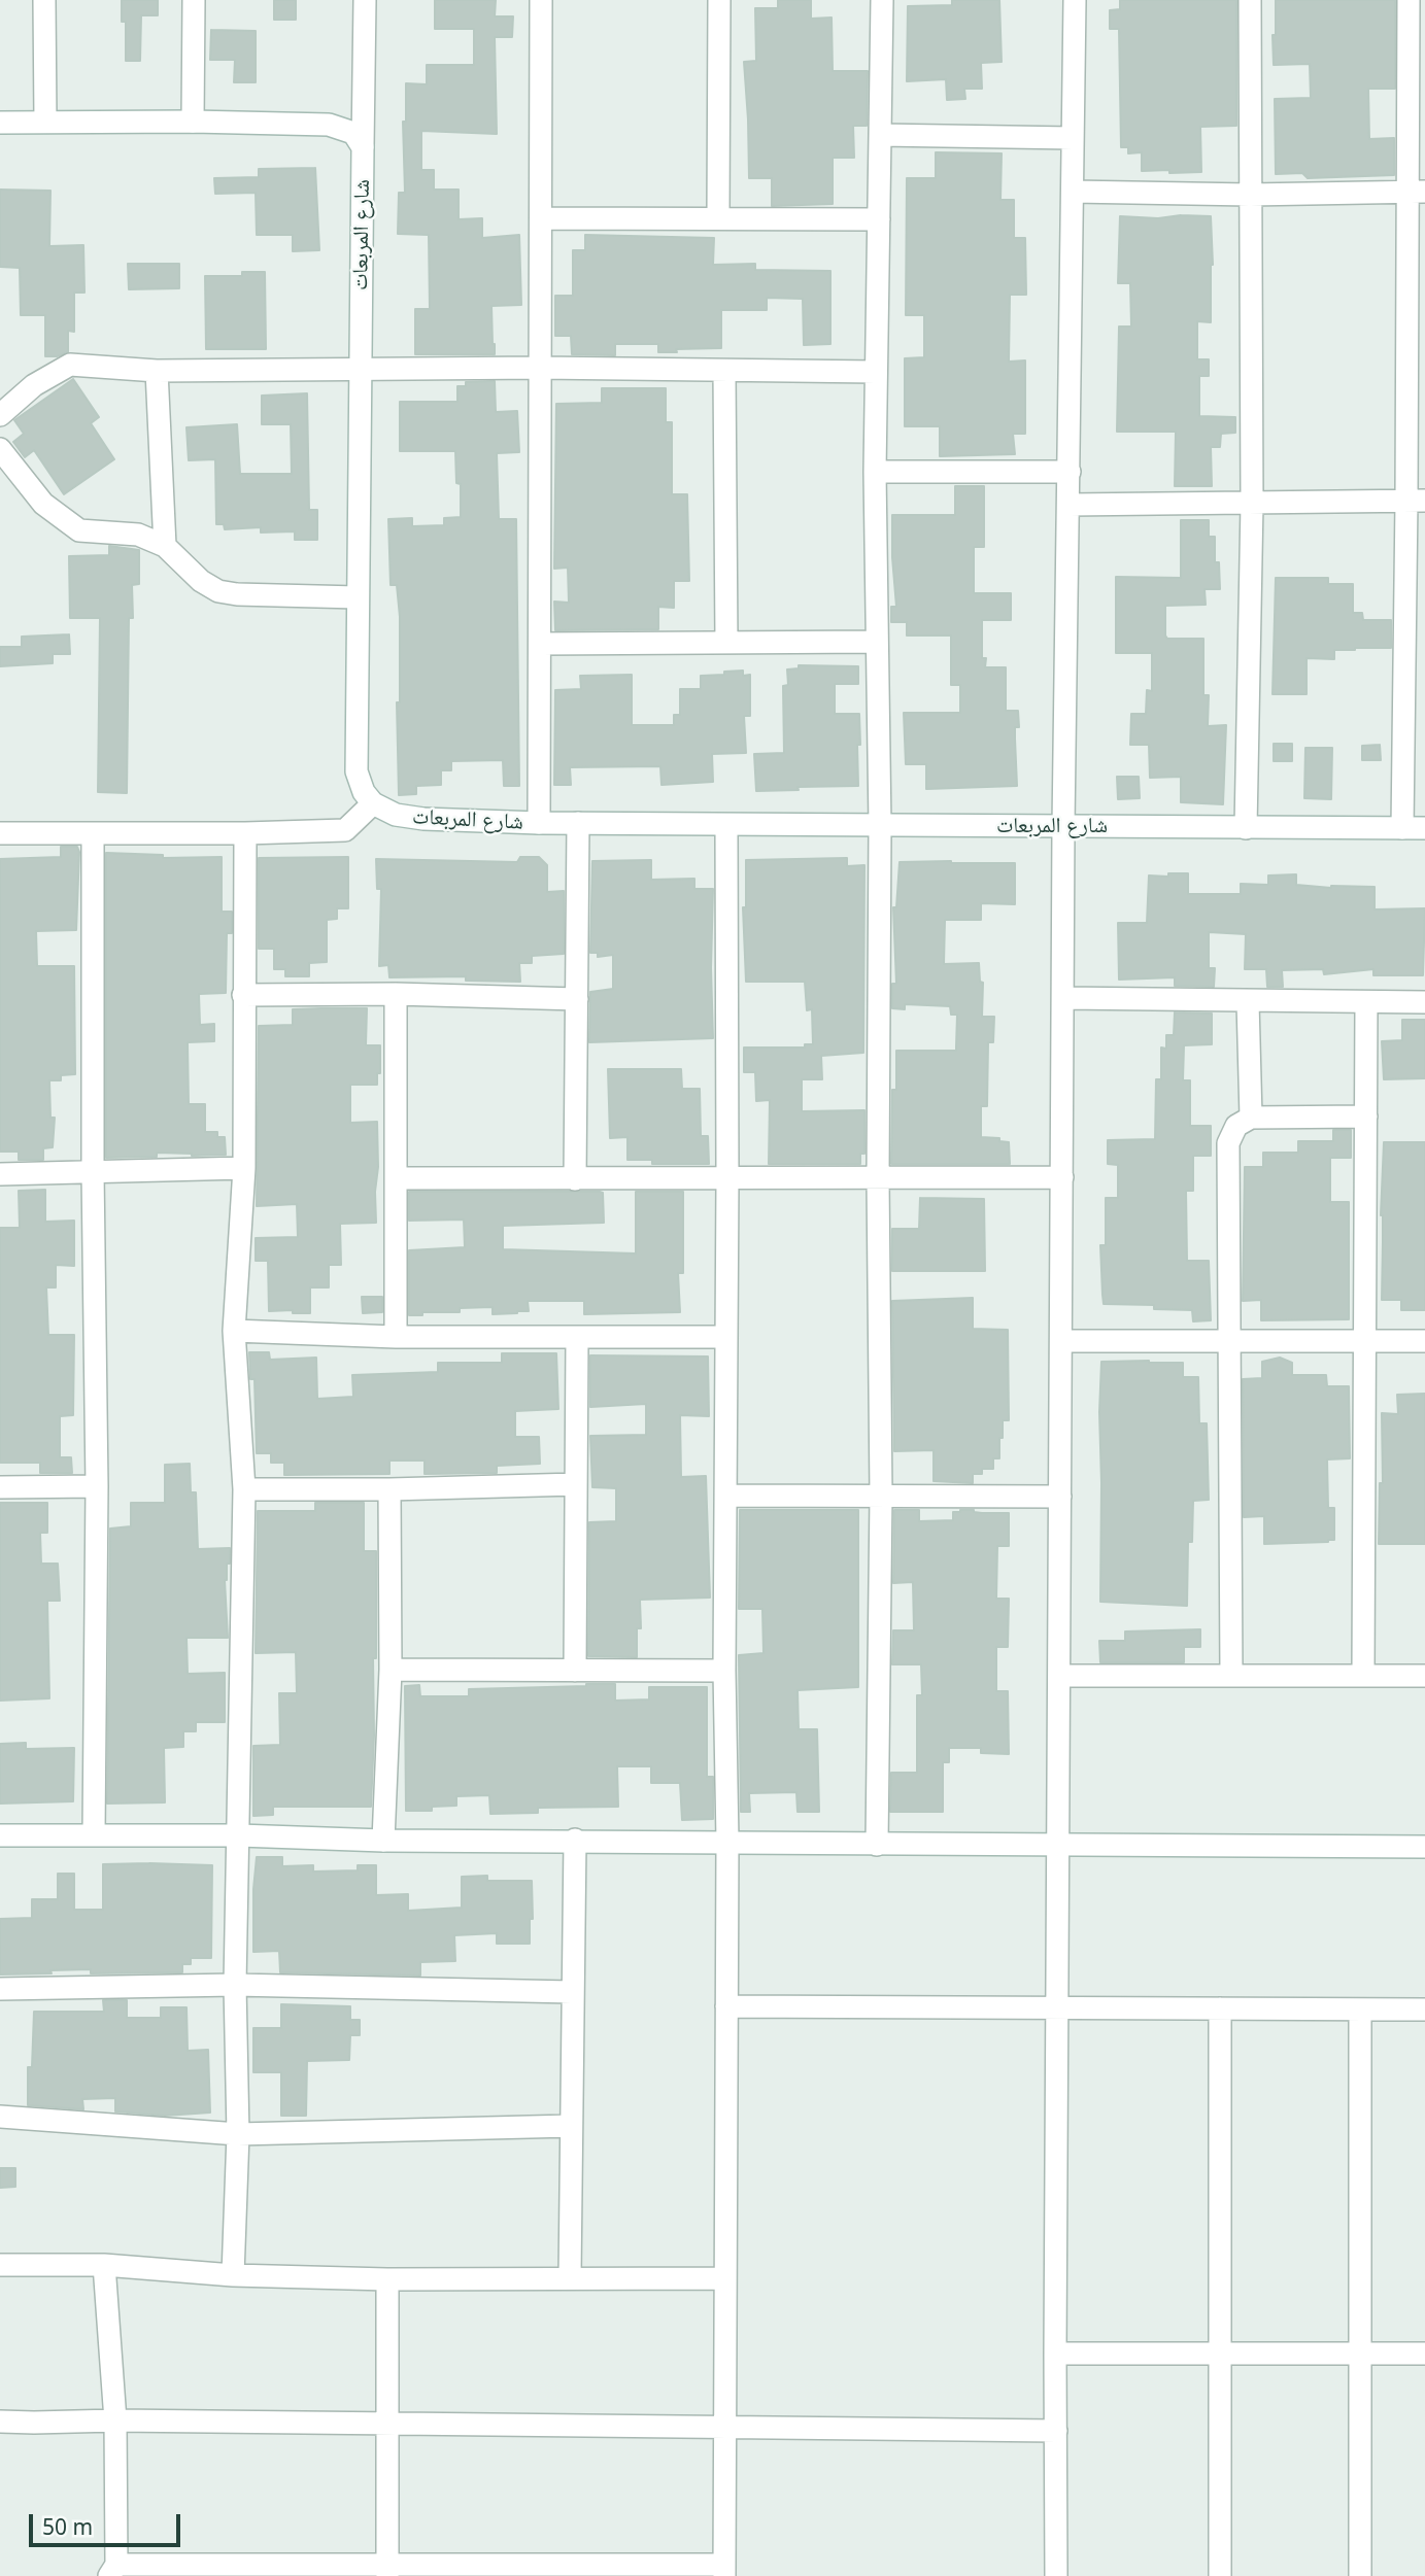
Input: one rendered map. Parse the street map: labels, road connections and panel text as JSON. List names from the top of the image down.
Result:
{
  "streets": {
    "street": ["شارع المربعات"]
  },
  "scale_bar": "50 m"
}
